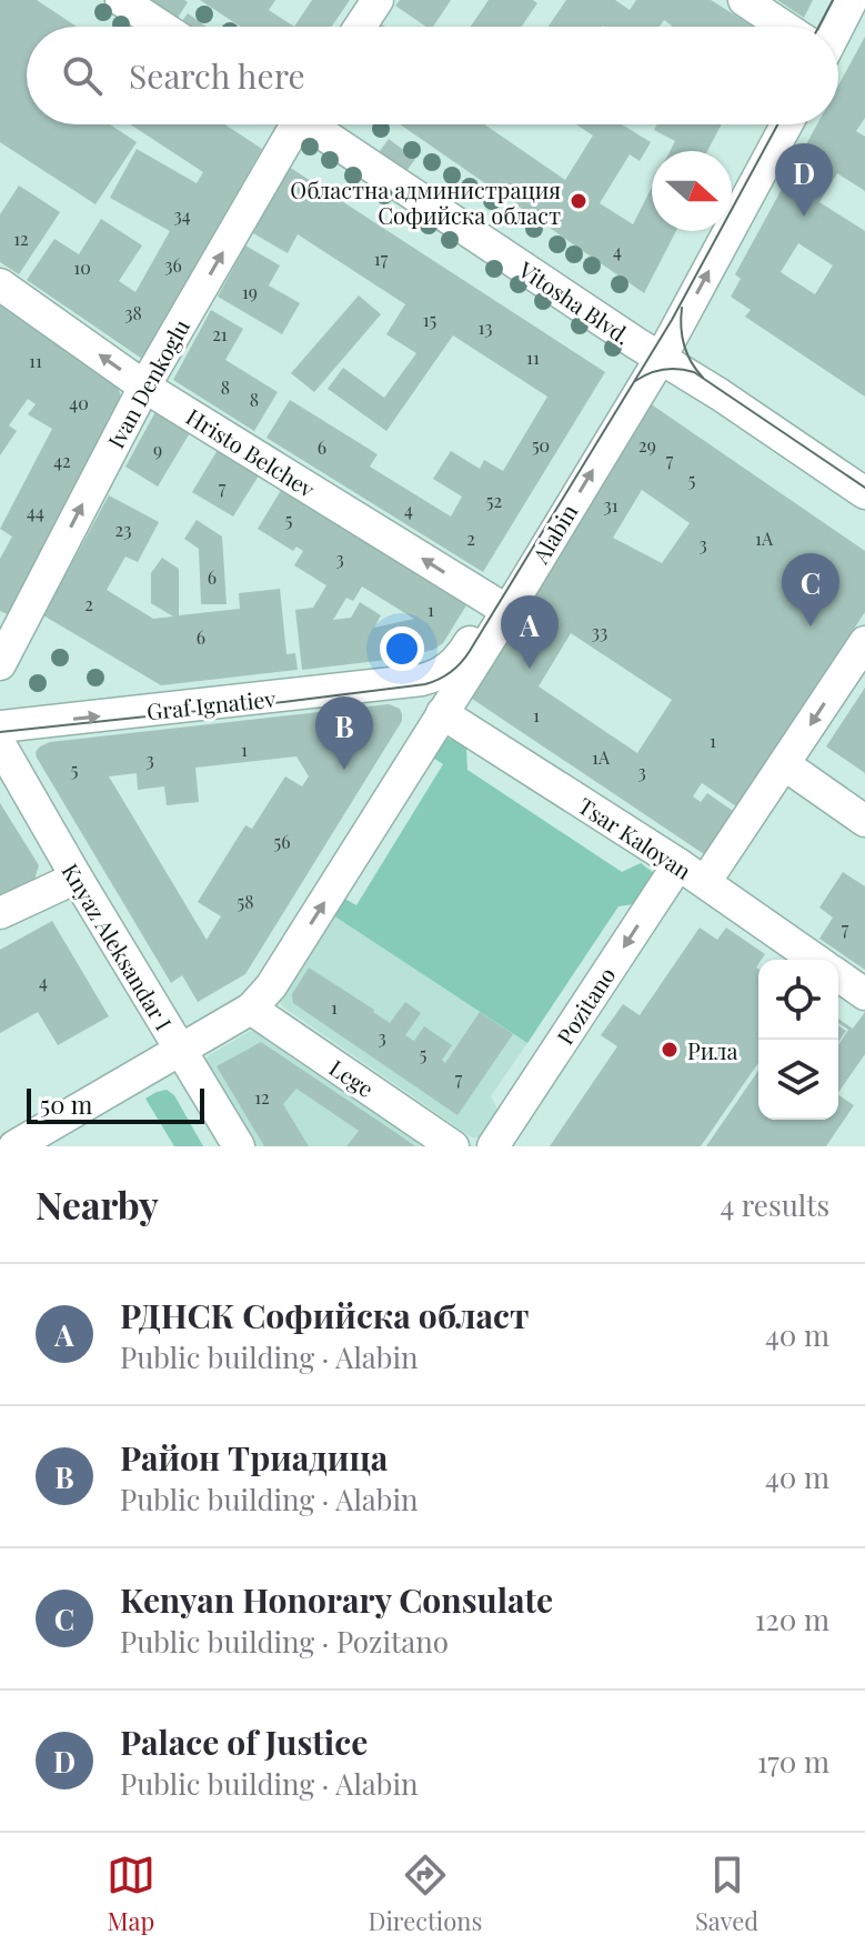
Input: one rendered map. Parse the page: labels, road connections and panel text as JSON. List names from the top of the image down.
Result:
{
  "streets": {
    "street": [
      "Vitosha Blvd.",
      "Ivan Denkoglu",
      "Hristo Belchev",
      "Alabin",
      "Graf Ignatiev",
      "Tsar Kaloyan",
      "Knyaz Aleksandar I",
      "Pozitano",
      "Lege"
    ]
  },
  "crossings": [
    ["Vitosha Blvd.", "Alabin"],
    ["Ivan Denkoglu", "Hristo Belchev"],
    ["Hristo Belchev", "Alabin"],
    ["Hristo Belchev", "Graf Ignatiev"],
    ["Alabin", "Graf Ignatiev"],
    ["Alabin", "Tsar Kaloyan"],
    ["Alabin", "Knyaz Aleksandar I"],
    ["Alabin", "Lege"],
    ["Tsar Kaloyan", "Pozitano"]
  ],
  "one_way": [
    "Ivan Denkoglu",
    "Hristo Belchev",
    "Alabin",
    "Graf Ignatiev",
    "Pozitano"
  ],
  "places": ["Областна администрация Софийска област", "Рила"],
  "house_numbers": [
    "34",
    "12",
    "4",
    "17",
    "36",
    "10",
    "19",
    "38",
    "15",
    "13",
    "21",
    "11",
    "11",
    "8",
    "8",
    "40",
    "50",
    "29",
    "6",
    "9",
    "7",
    "42",
    "5",
    "7",
    "52",
    "31",
    "4",
    "44",
    "5",
    "23",
    "2",
    "1А",
    "3",
    "3",
    "6",
    "2",
    "1",
    "33",
    "6",
    "1",
    "1",
    "1",
    "1А",
    "3",
    "5",
    "3",
    "56",
    "58",
    "7",
    "4",
    "1",
    "3",
    "5",
    "7",
    "12"
  ],
  "scale_bar": "50 m",
  "north": "right",
  "page": {
    "search": "Search here",
    "pins": [
      "D",
      "C",
      "A",
      "B"
    ],
    "scale": "50 m",
    "heading": ["Nearby", "4 results"],
    "list": [
      {
        "mark": "A",
        "name": "РДНСК Софийска област",
        "note": "Public building · Alabin",
        "value": "40 m"
      },
      {
        "mark": "B",
        "name": "Район Триадица",
        "note": "Public building · Alabin",
        "value": "40 m"
      },
      {
        "mark": "C",
        "name": "Kenyan Honorary Consulate",
        "note": "Public building · Pozitano",
        "value": "120 m"
      },
      {
        "mark": "D",
        "name": "Palace of Justice",
        "note": "Public building · Alabin",
        "value": "170 m"
      }
    ],
    "nav": ["Map", "Directions", "Saved"]
  }
}
